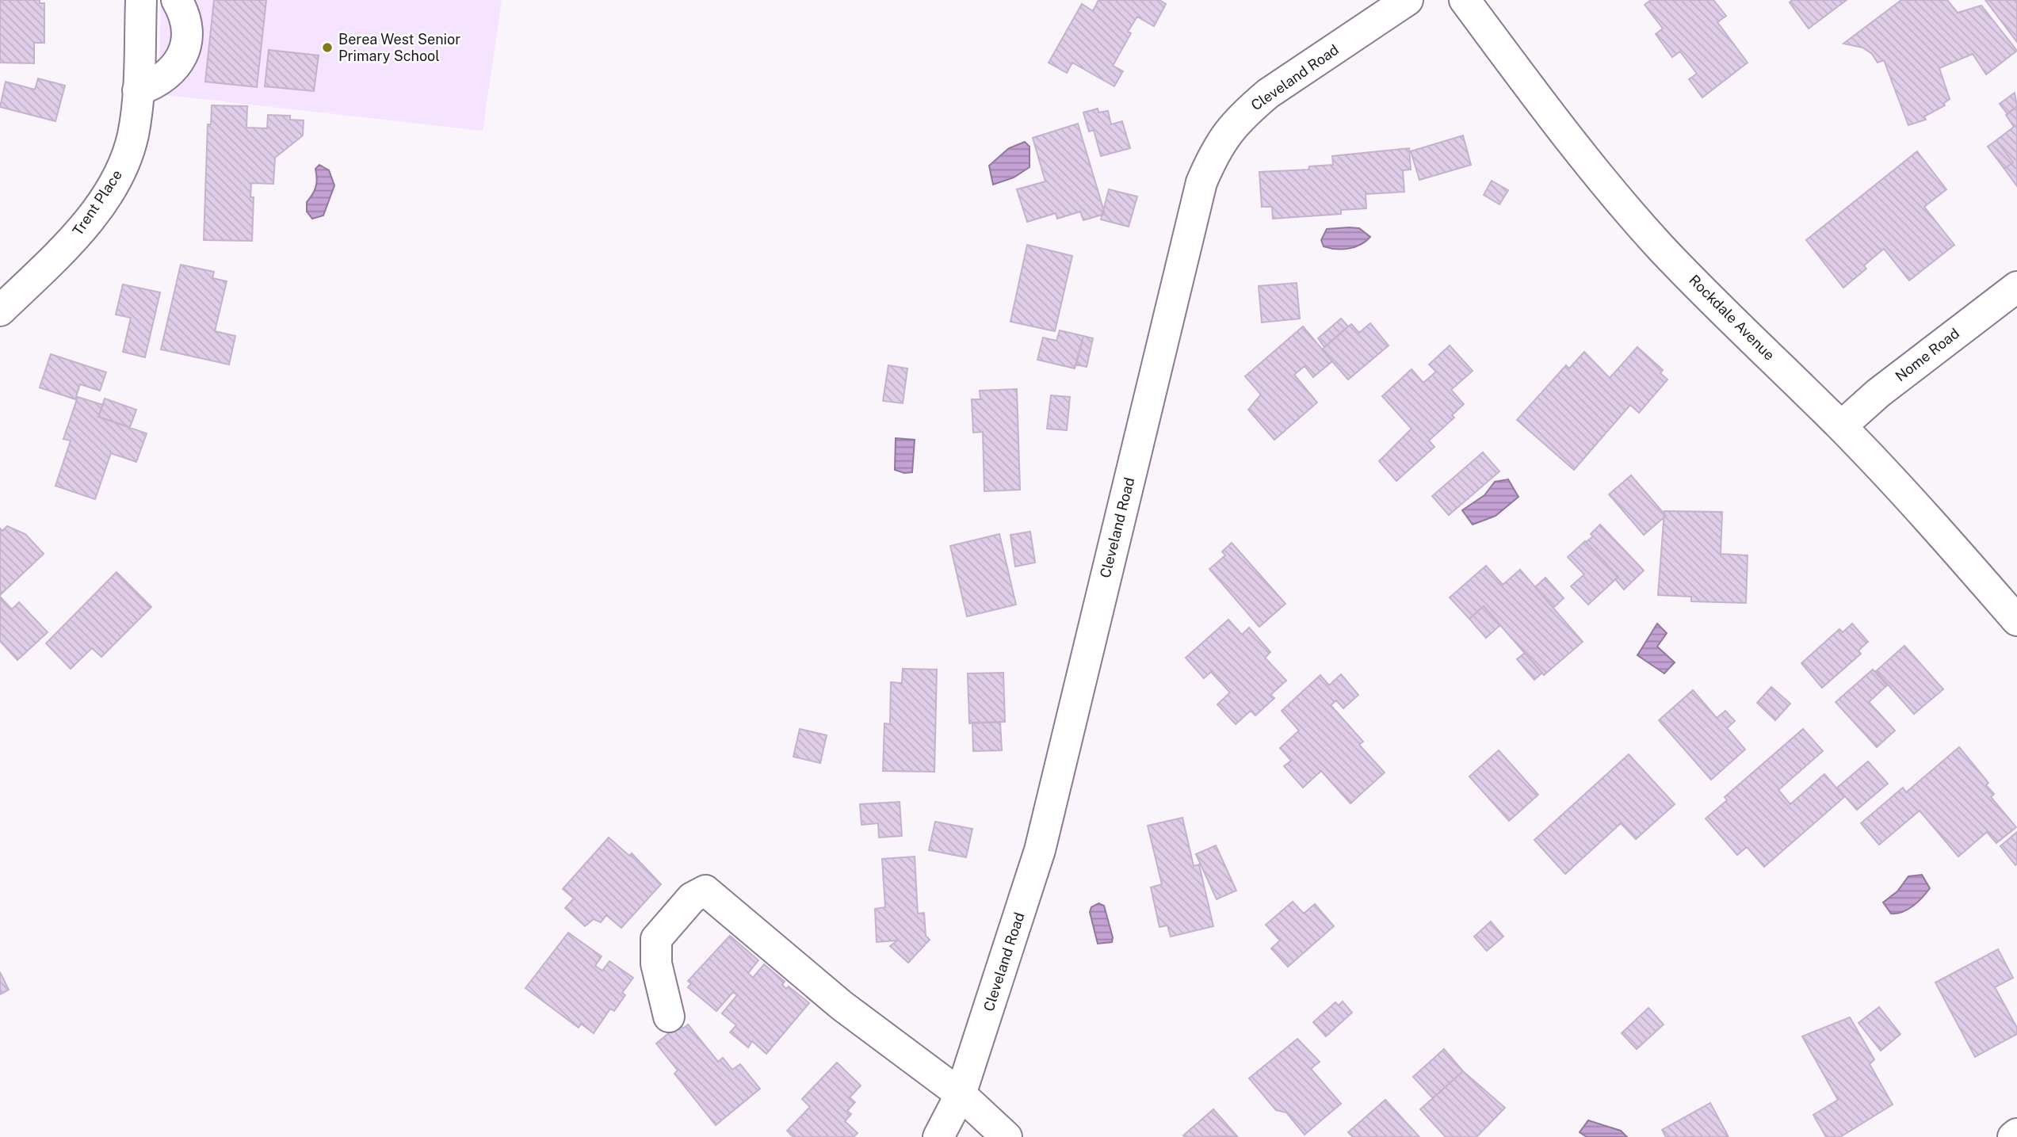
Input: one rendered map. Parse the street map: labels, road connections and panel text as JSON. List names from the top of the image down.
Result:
{
  "streets": {
    "street": [
      "Cleveland Road",
      "Trent Place",
      "Rockdale Avenue",
      "Nome Road"
    ]
  },
  "crossings": [
    ["Rockdale Avenue", "Nome Road"]
  ],
  "places": ["Berea West Senior Primary School"]
}
